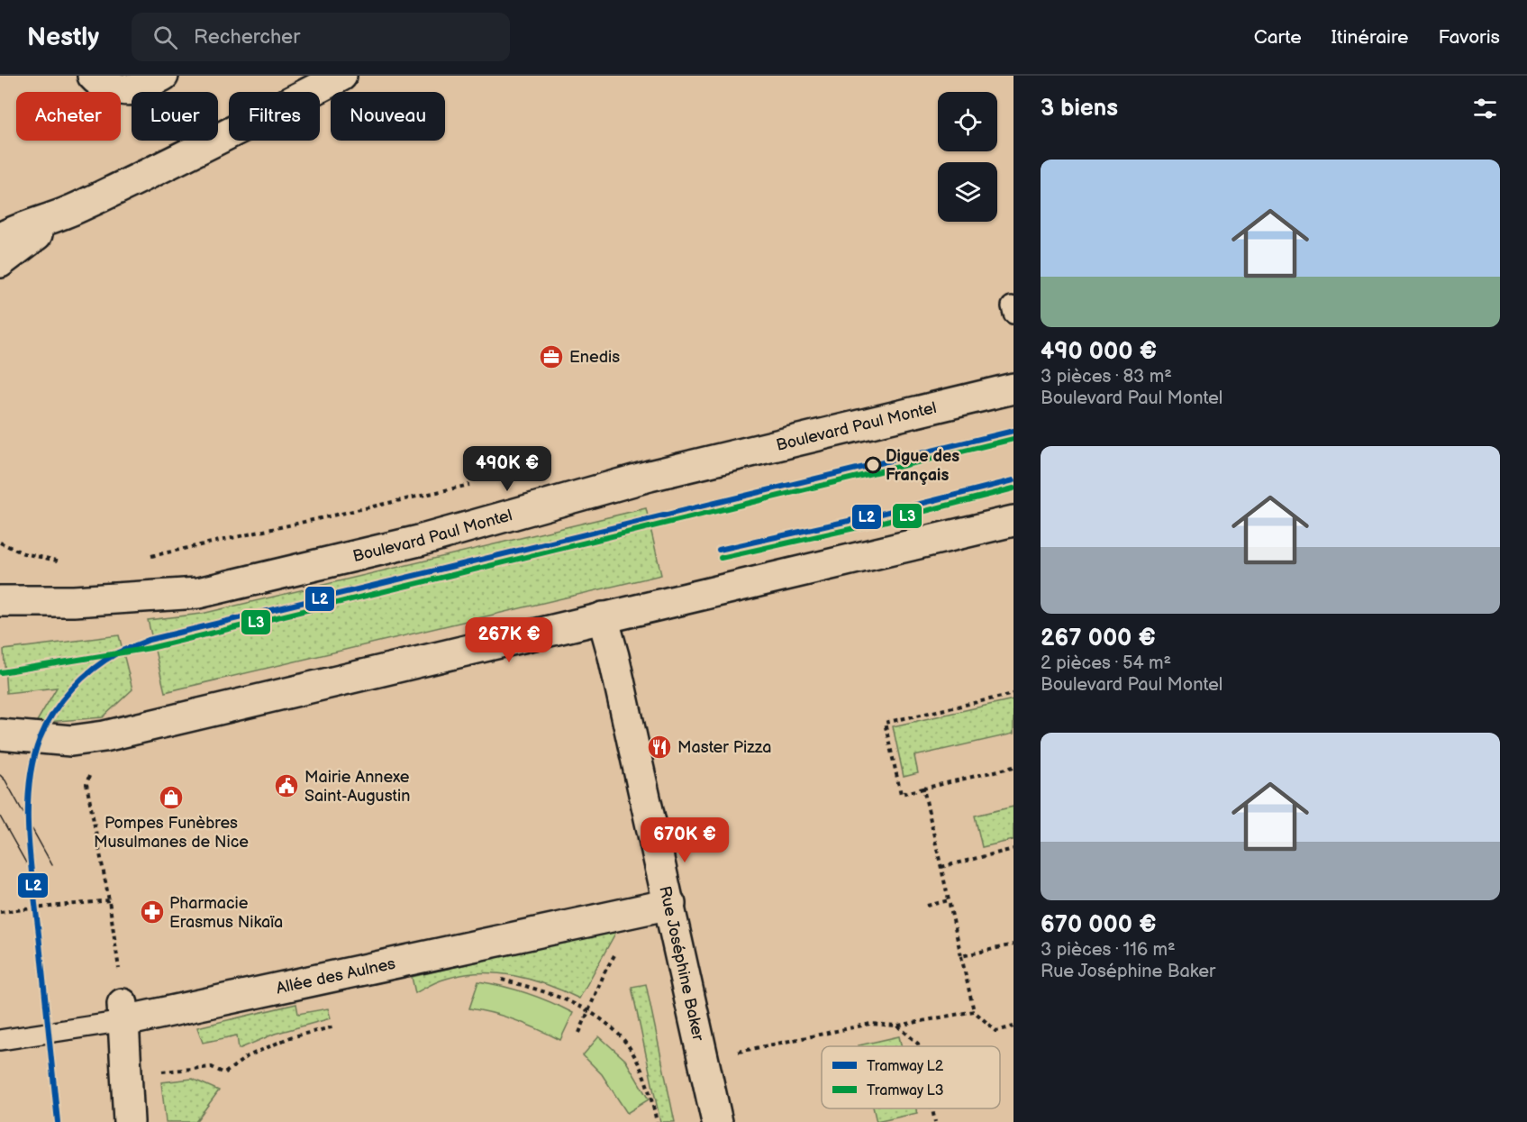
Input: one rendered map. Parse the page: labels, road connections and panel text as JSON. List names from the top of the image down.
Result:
{
  "streets": {
    "main road": ["Boulevard Paul Montel", "Rue Joséphine Baker", "Allée des Aulnes"]
  },
  "crossings": [
    ["Rue Joséphine Baker", "Allée des Aulnes"]
  ],
  "places": {
    "office": ["Enedis"],
    "other": ["Digue des Français"],
    "restaurant": ["Master Pizza"],
    "public building": ["Mairie Annexe Saint-Augustin"],
    "shop": ["Pompes Funèbres Musulmanes de Nice"],
    "pharmacy": ["Pharmacie Erasmus Nikaïa"]
  },
  "lines": ["tram line L2", "tram line L3"],
  "legend": ["Tramway L2", "Tramway L3"],
  "page": {
    "header": "Nestly",
    "search": "Rechercher",
    "nav": ["Carte", "Itinéraire", "Favoris"],
    "heading": "3 biens",
    "chip": [
      "Acheter",
      "Louer",
      "Filtres",
      "Nouveau"
    ],
    "list": [
      {
        "name": "490 000 €",
        "note": "3 pièces · 83 m² · Boulevard Paul Montel"
      },
      {
        "name": "267 000 €",
        "note": "2 pièces · 54 m² · Boulevard Paul Montel"
      },
      {
        "name": "670 000 €",
        "note": "3 pièces · 116 m² · Rue Joséphine Baker"
      }
    ],
    "price": ["490K €", "267K €", "670K €"]
  }
}
